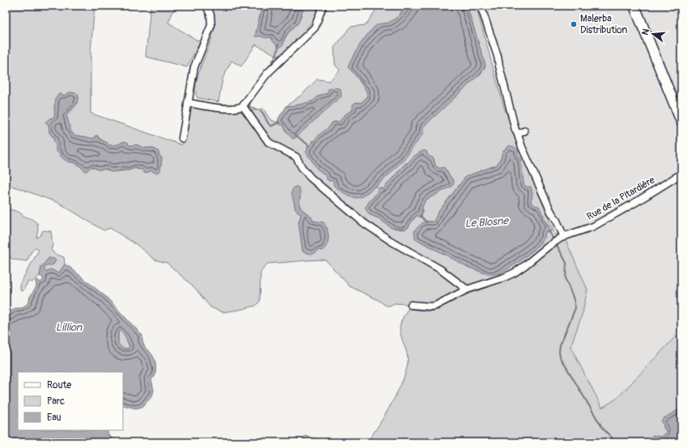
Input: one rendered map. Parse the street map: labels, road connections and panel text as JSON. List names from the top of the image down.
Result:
{
  "streets": {
    "street": ["Rue de la Pitardière"]
  },
  "water": ["Le Blosne", "Lillion"],
  "places": ["Malerba Distribution"],
  "legend": ["Route", "Parc", "Eau"],
  "north": "left"
}
